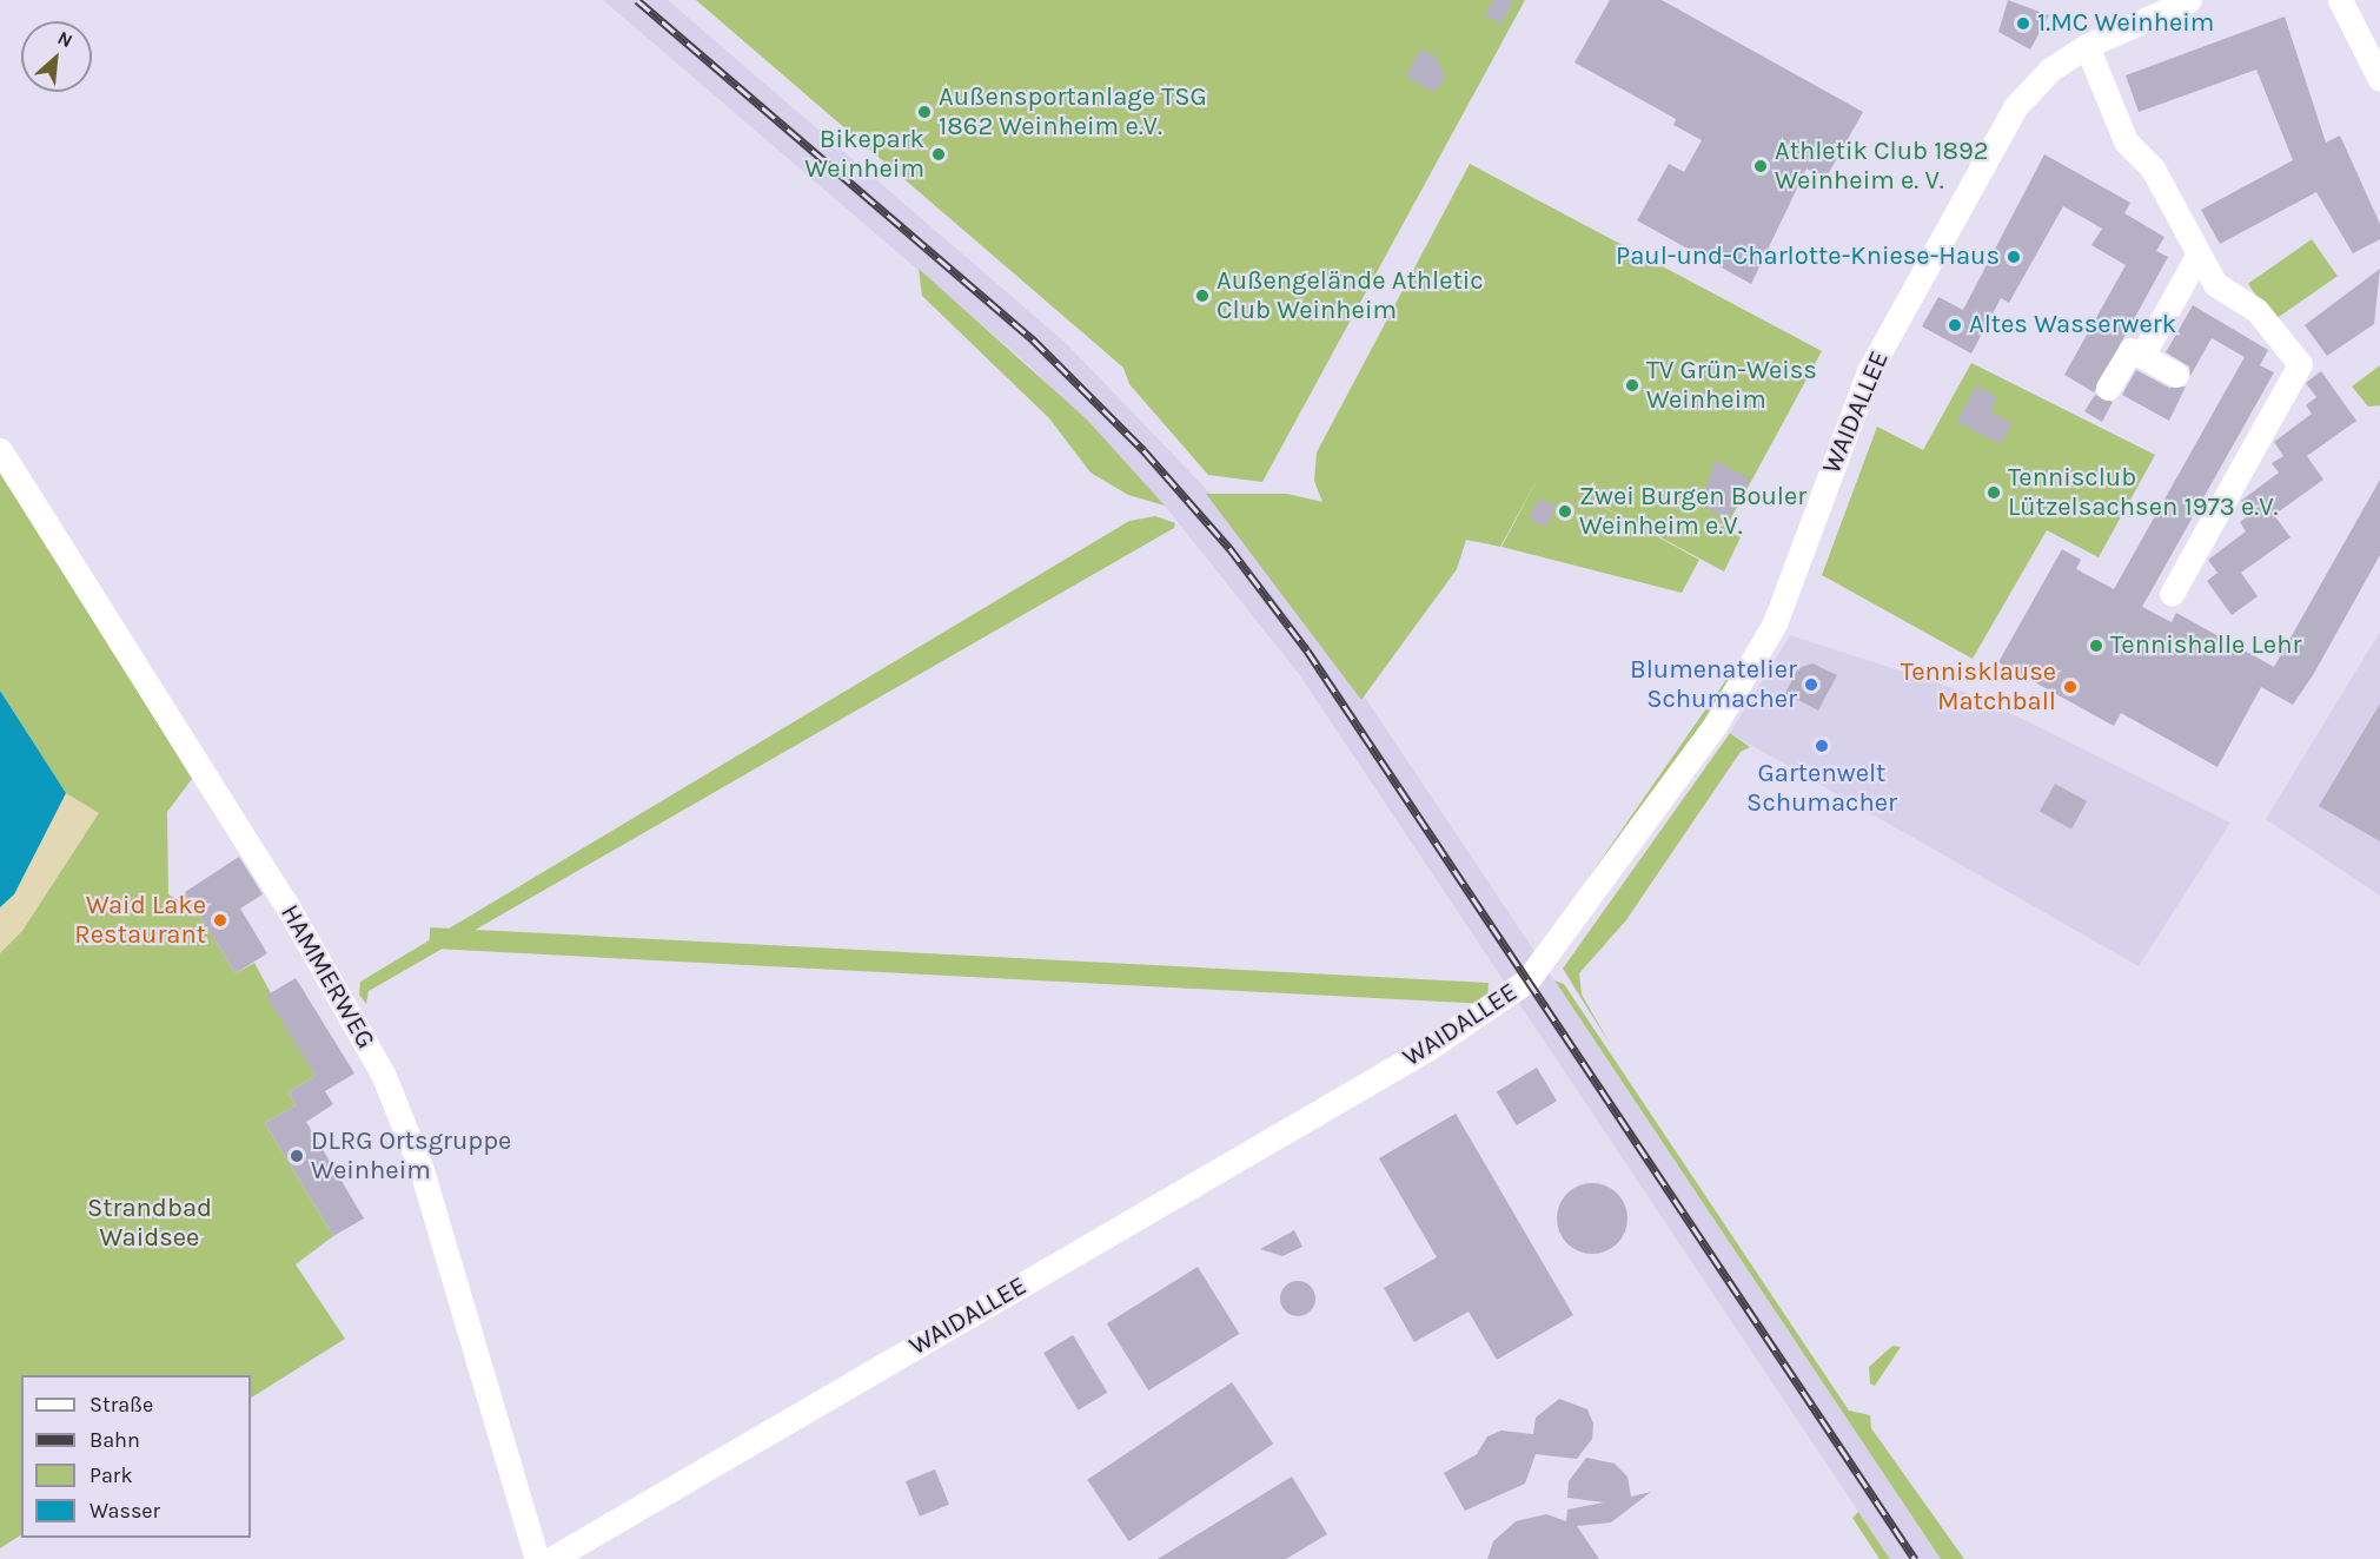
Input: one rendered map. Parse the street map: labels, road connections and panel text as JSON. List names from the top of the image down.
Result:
{
  "streets": {
    "street": ["WAIDALLEE", "HAMMERWEG"]
  },
  "parks": ["Strandbad Waidsee"],
  "places": [
    "1.MC Weinheim",
    "Außensportanlage TSG 1862 Weinheim e.V.",
    "Bikepark Weinheim",
    "Athletik Club 1892 Weinheim e. V.",
    "Paul-und-Charlotte-Kniese-Haus",
    "Außengelände Athletic Club Weinheim",
    "Altes Wasserwerk",
    "TV Grün-Weiss Weinheim",
    "Tennisclub Lützelsachsen 1973 e.V.",
    "Zwei Burgen Bouler Weinheim e.V.",
    "Tennishalle Lehr",
    "Blumenatelier Schumacher",
    "Tennisklause Matchball",
    "Gartenwelt Schumacher",
    "Waid Lake Restaurant",
    "DLRG Ortsgruppe Weinheim"
  ],
  "legend": [
    "Straße",
    "Bahn",
    "Park",
    "Wasser"
  ],
  "north": "top right"
}
